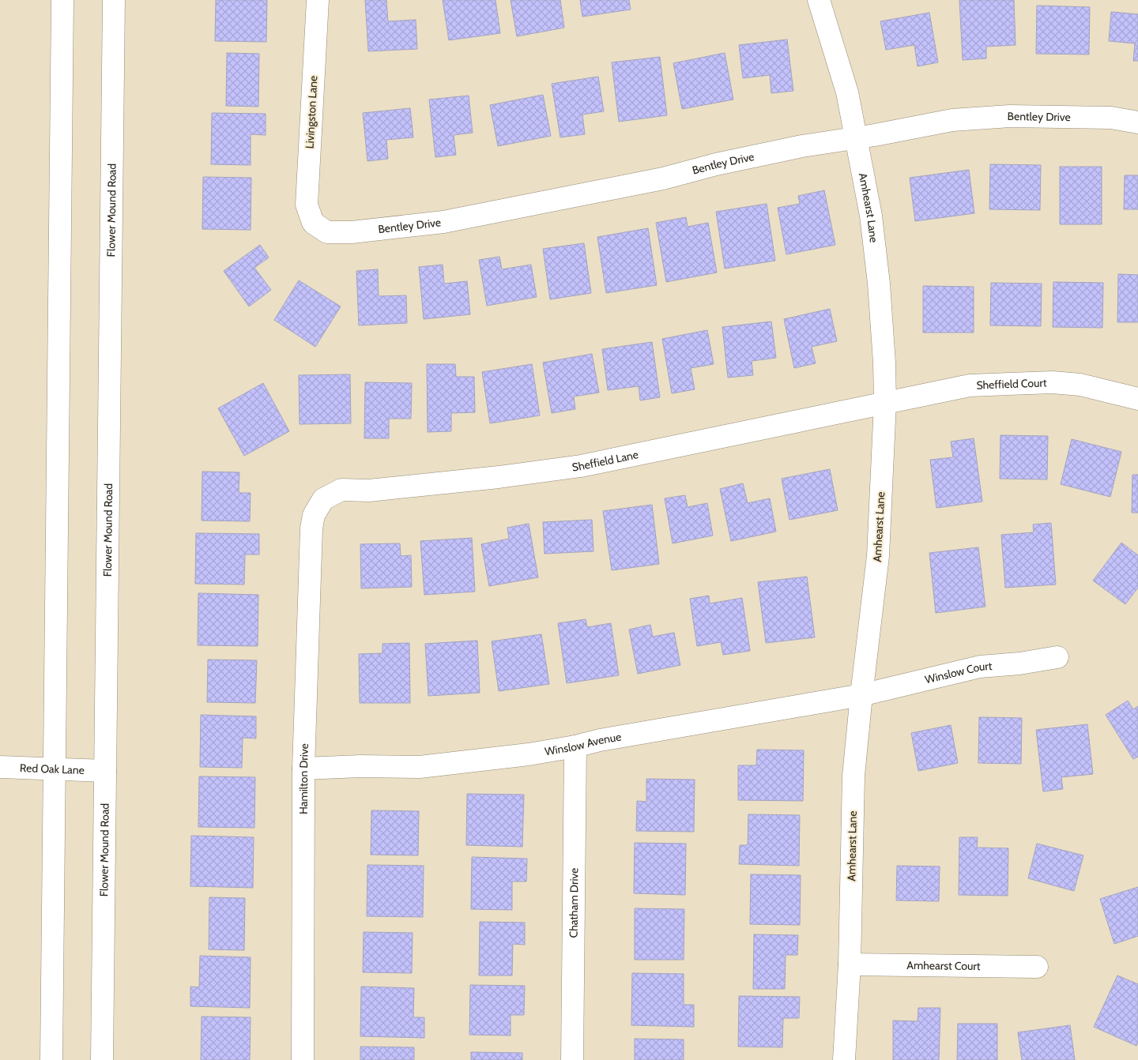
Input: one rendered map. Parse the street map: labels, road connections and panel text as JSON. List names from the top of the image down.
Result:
{
  "streets": {
    "street": [
      "Livingston Lane",
      "Bentley Drive",
      "Amhearst Lane",
      "Flower Mound Road",
      "Sheffield Court",
      "Sheffield Lane",
      "Winslow Court",
      "Winslow Avenue",
      "Red Oak Lane",
      "Hamilton Drive",
      "Chatham Drive",
      "Amhearst Court"
    ]
  },
  "crossings": [
    ["Livingston Lane", "Bentley Drive"],
    ["Bentley Drive", "Amhearst Lane"],
    ["Amhearst Lane", "Sheffield Court"],
    ["Amhearst Lane", "Sheffield Lane"],
    ["Amhearst Lane", "Winslow Court"],
    ["Amhearst Lane", "Winslow Avenue"],
    ["Amhearst Lane", "Amhearst Court"],
    ["Flower Mound Road", "Red Oak Lane"],
    ["Sheffield Court", "Sheffield Lane"],
    ["Sheffield Lane", "Hamilton Drive"],
    ["Winslow Court", "Winslow Avenue"],
    ["Winslow Avenue", "Hamilton Drive"],
    ["Winslow Avenue", "Chatham Drive"]
  ]
}
